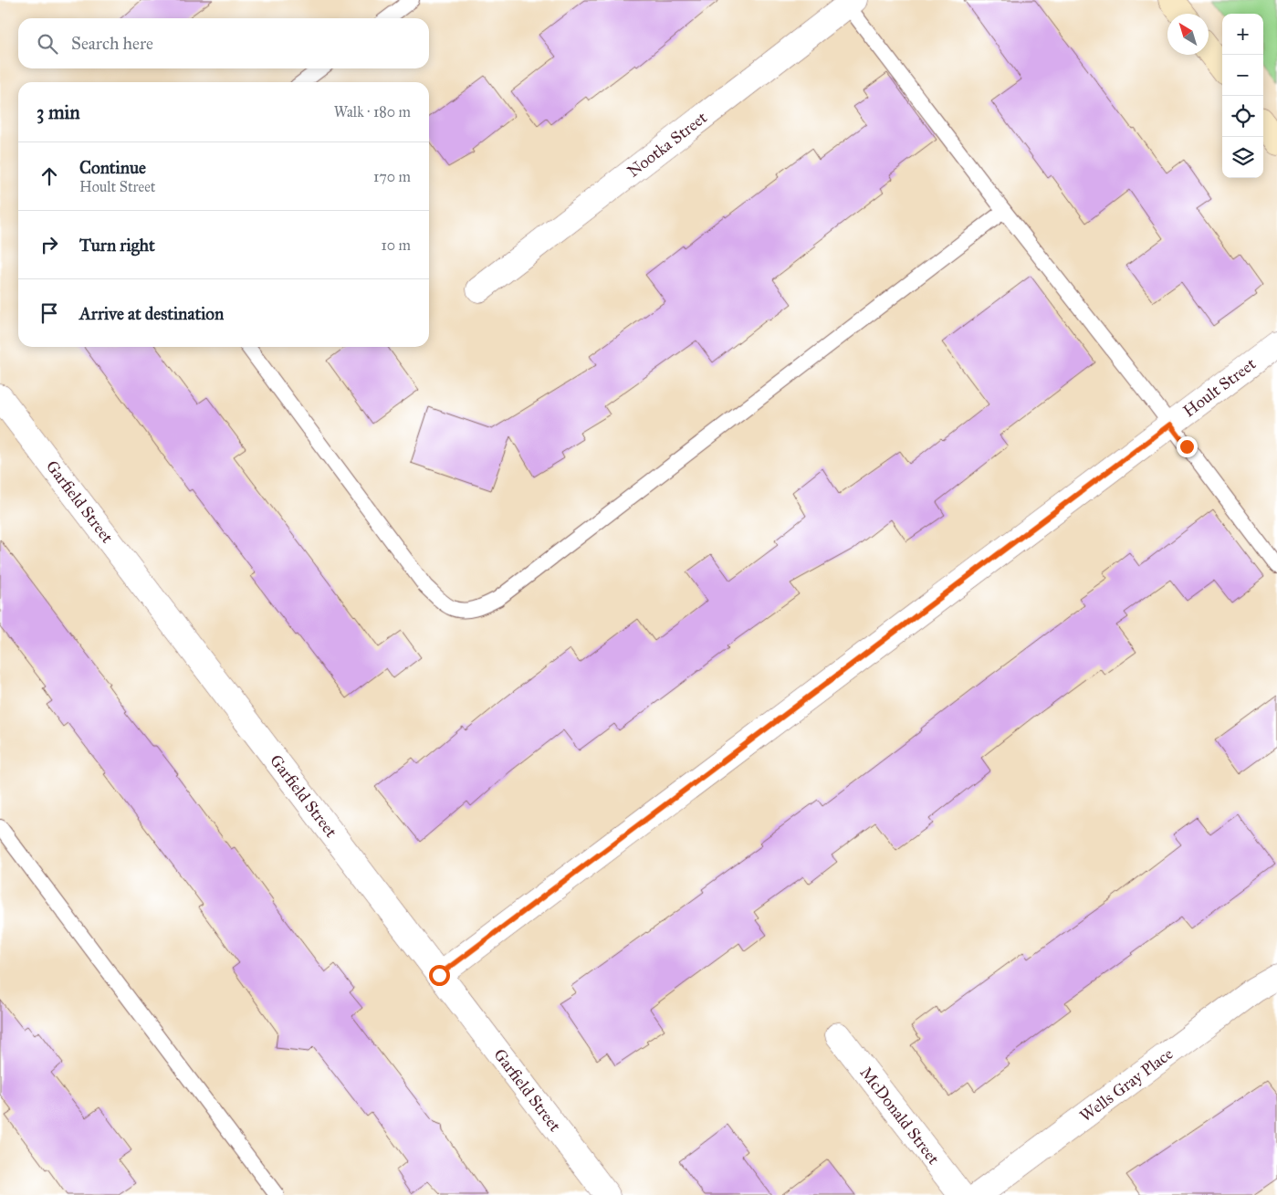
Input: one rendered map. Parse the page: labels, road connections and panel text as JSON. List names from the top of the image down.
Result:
{
  "streets": {
    "street": [
      "Nootka Street",
      "Hoult Street",
      "Garfield Street",
      "Wells Gray Place",
      "McDonald Street"
    ]
  },
  "crossings": [
    ["Hoult Street", "Garfield Street"]
  ],
  "north": "top left",
  "page": {
    "map_buttons": ["+", "−"],
    "search": "Search here",
    "heading": ["3 min", "Walk · 180 m"],
    "list": [
      ["Continue", "Hoult Street", "170 m"],
      ["Turn right", "10 m"],
      "Arrive at destination"
    ]
  }
}
